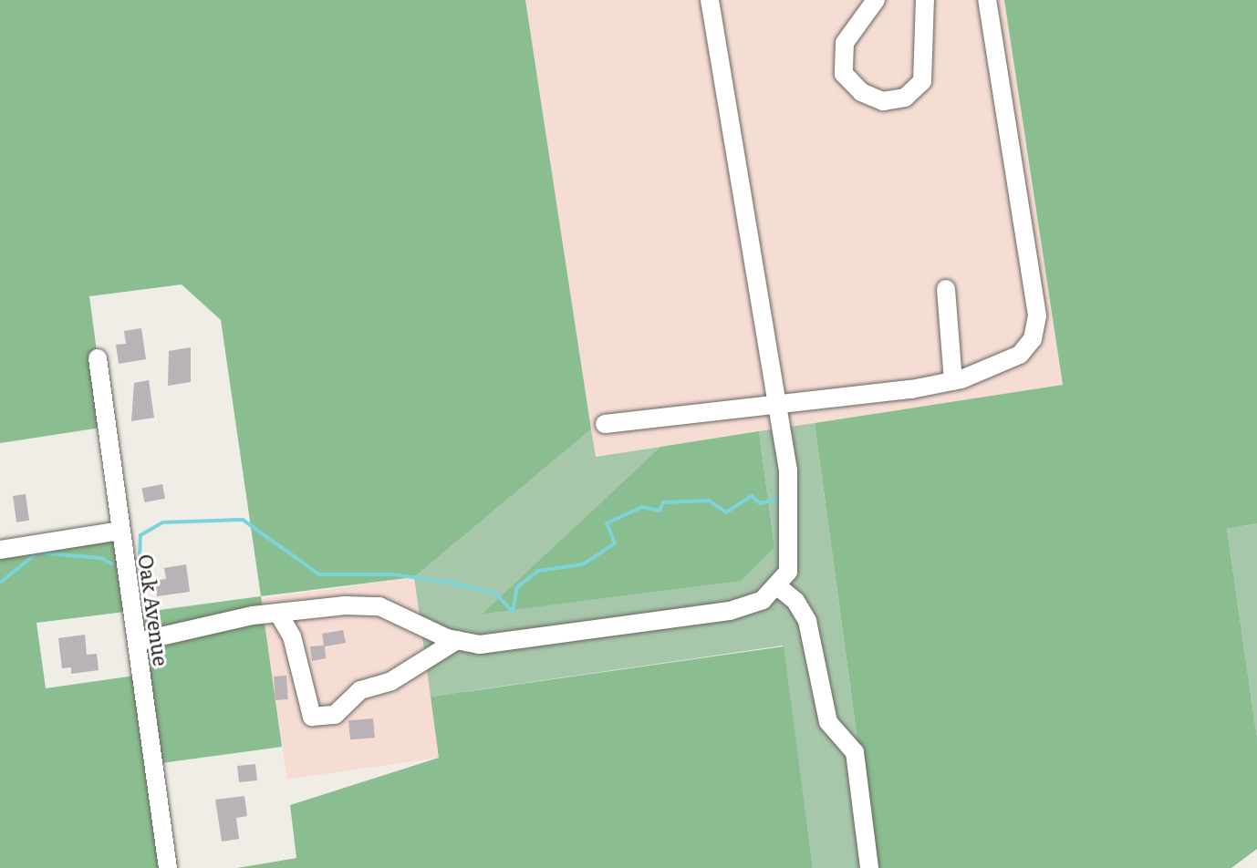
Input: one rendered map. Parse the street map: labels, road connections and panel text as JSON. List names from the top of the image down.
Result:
{
  "streets": {
    "street": ["Oak Avenue"]
  }
}
